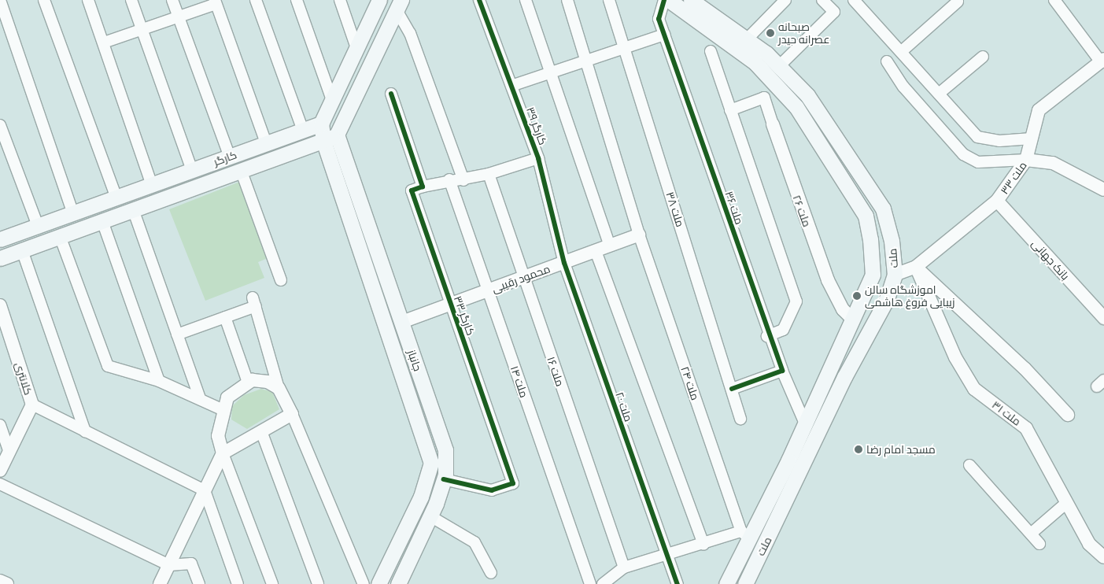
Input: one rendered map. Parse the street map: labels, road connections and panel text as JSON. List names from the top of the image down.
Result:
{
  "streets": {
    "main road": ["کارگر", "ملت", "جانباز"],
    "street": [
      "کارگر ۳۹",
      "ملت ۳۳",
      "ملت ۳۶",
      "ملت ۳۸",
      "ملت ۲۶",
      "بانک جهانی",
      "محمود رقیبی",
      "کارگر ۳۳",
      "ملت ۱۶",
      "کلانتری",
      "ملت ۱۴",
      "ملت ۲۴",
      "ملت ۲۰",
      "ملت ۳۱"
    ]
  },
  "crossings": [
    ["کارگر ۳۹", "محمود رقیبی"],
    ["کارگر ۳۹", "ملت ۲۰"],
    ["کارگر", "جانباز"],
    ["ملت ۳۳", "ملت"],
    ["ملت ۳۳", "بانک جهانی"],
    ["ملت ۳۳", "ملت ۳۱"],
    ["ملت ۳۶", "ملت"],
    ["ملت ۲۶", "ملت"],
    ["ملت", "ملت ۲۴"],
    ["محمود رقیبی", "کارگر ۳۳"],
    ["محمود رقیبی", "جانباز"],
    ["محمود رقیبی", "ملت ۱۶"],
    ["محمود رقیبی", "ملت ۱۴"],
    ["محمود رقیبی", "ملت ۲۴"],
    ["محمود رقیبی", "ملت ۲۰"],
    ["کارگر ۳۳", "جانباز"]
  ],
  "places": ["صبحانه عصرانه حیدر", "اموزشگاه سالن زیبایی فروغ هاشمی", "مسجد امام رضا"]
}
